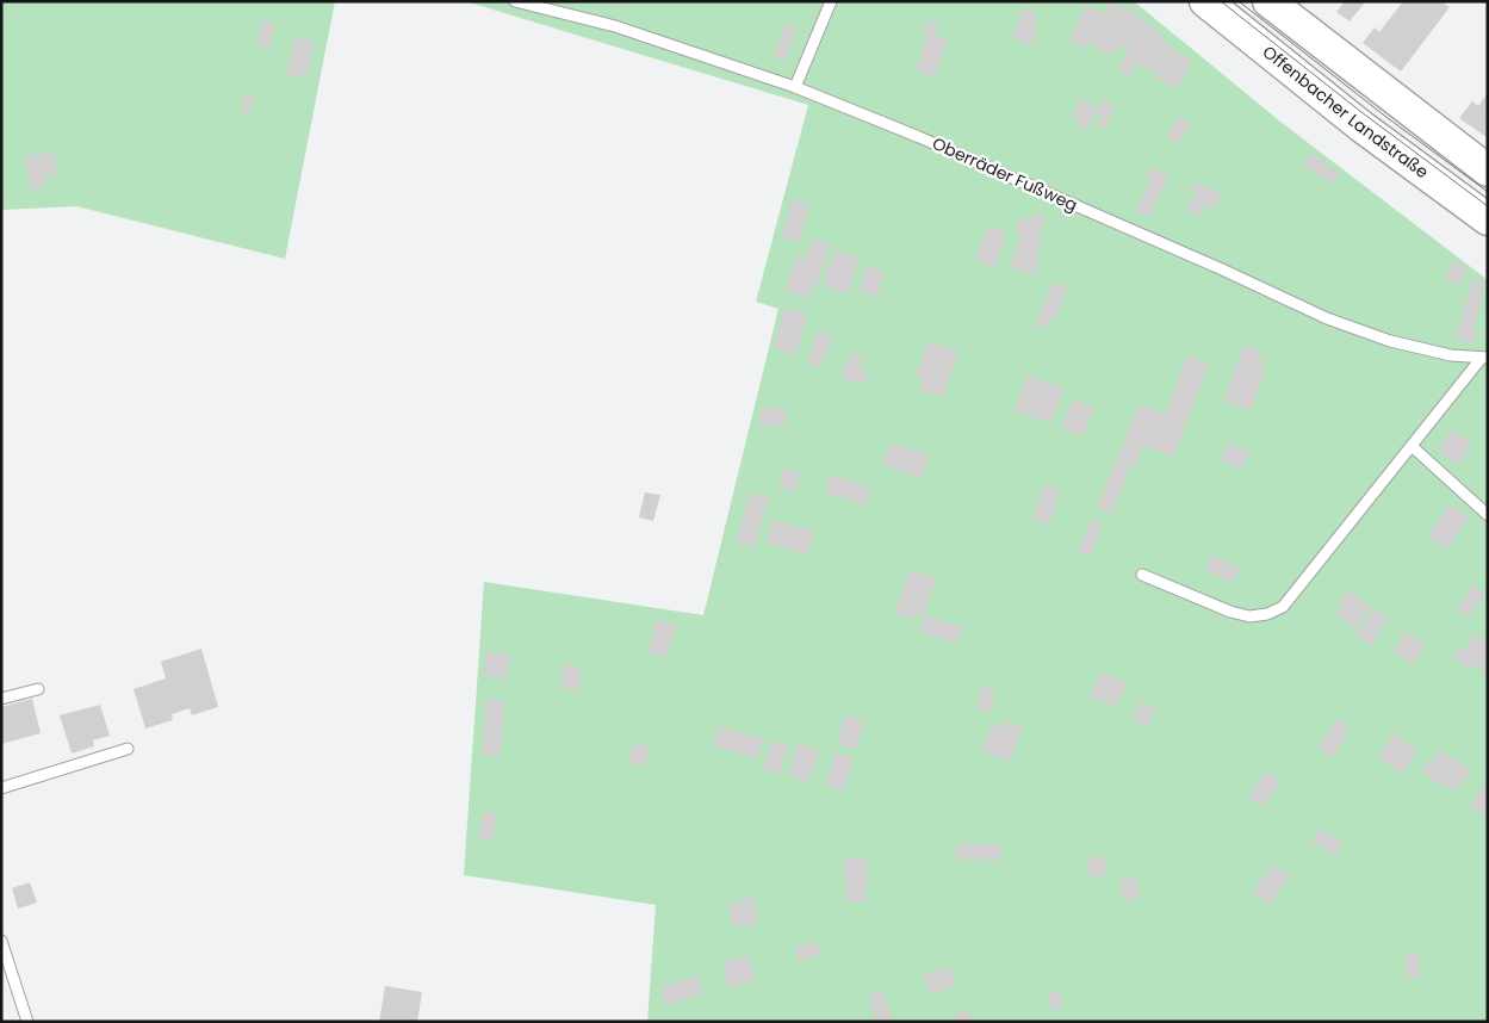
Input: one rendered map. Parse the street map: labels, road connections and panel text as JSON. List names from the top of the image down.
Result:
{
  "streets": {
    "main road": ["Offenbacher Landstraße"],
    "lane": ["Oberräder Fußweg"]
  }
}
